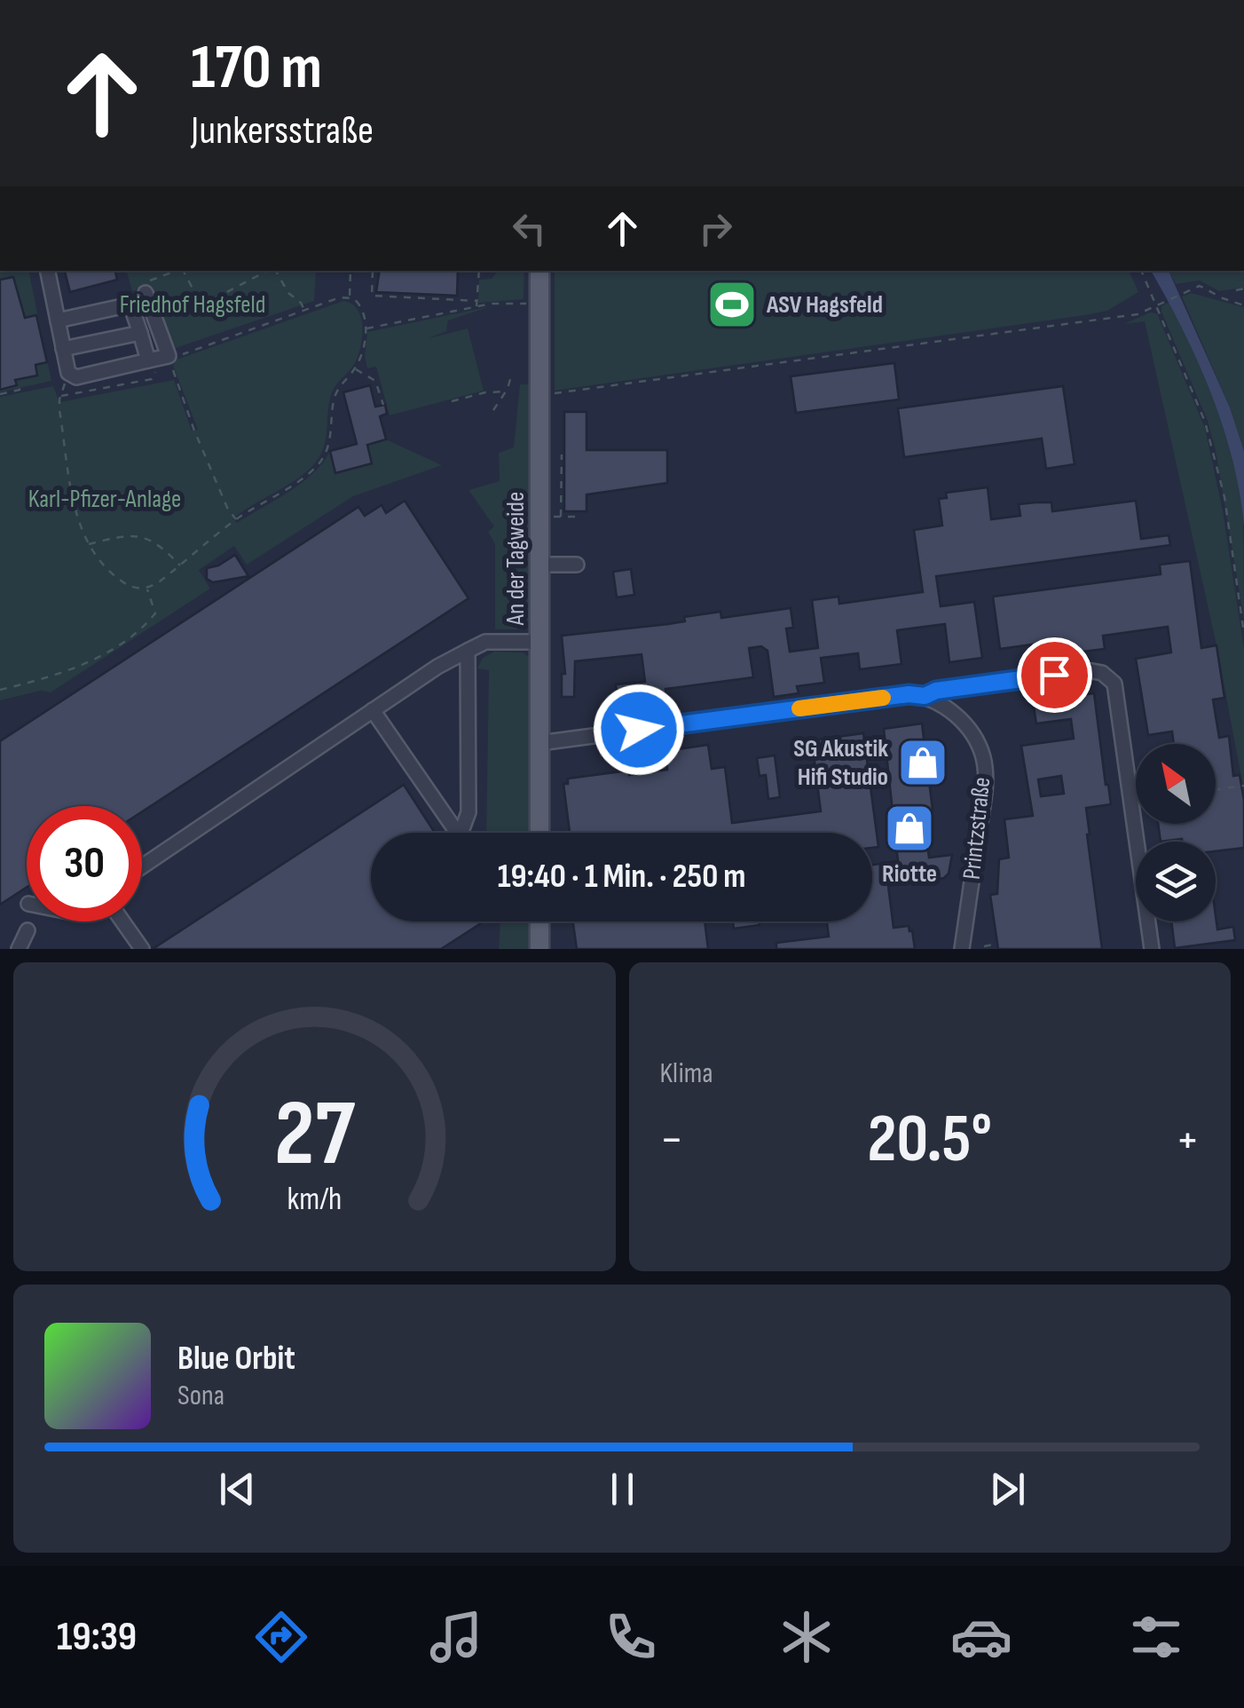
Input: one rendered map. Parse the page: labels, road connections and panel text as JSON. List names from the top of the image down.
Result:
{
  "streets": {
    "main road": ["An der Tagweide"],
    "street": ["Printzstraße"]
  },
  "parks": ["Friedhof Hagsfeld", "Karl-Pfizer-Anlage"],
  "places": {
    "sports": ["ASV Hagsfeld"],
    "shop": ["SG Akustik Hifi Studio", "Riotte"]
  },
  "north": "top left",
  "page": {
    "turn": ["170 m", "Junkersstraße"],
    "limit": "30",
    "trip": "19:40 · 1 Min. · 250 m",
    "tile": "Klima",
    "heat": ["−", "20.5°", "+"],
    "song": ["Blue Orbit", "Sona"],
    "tabs": "19:39",
    "gauge": ["27", "km/h"]
  }
}
